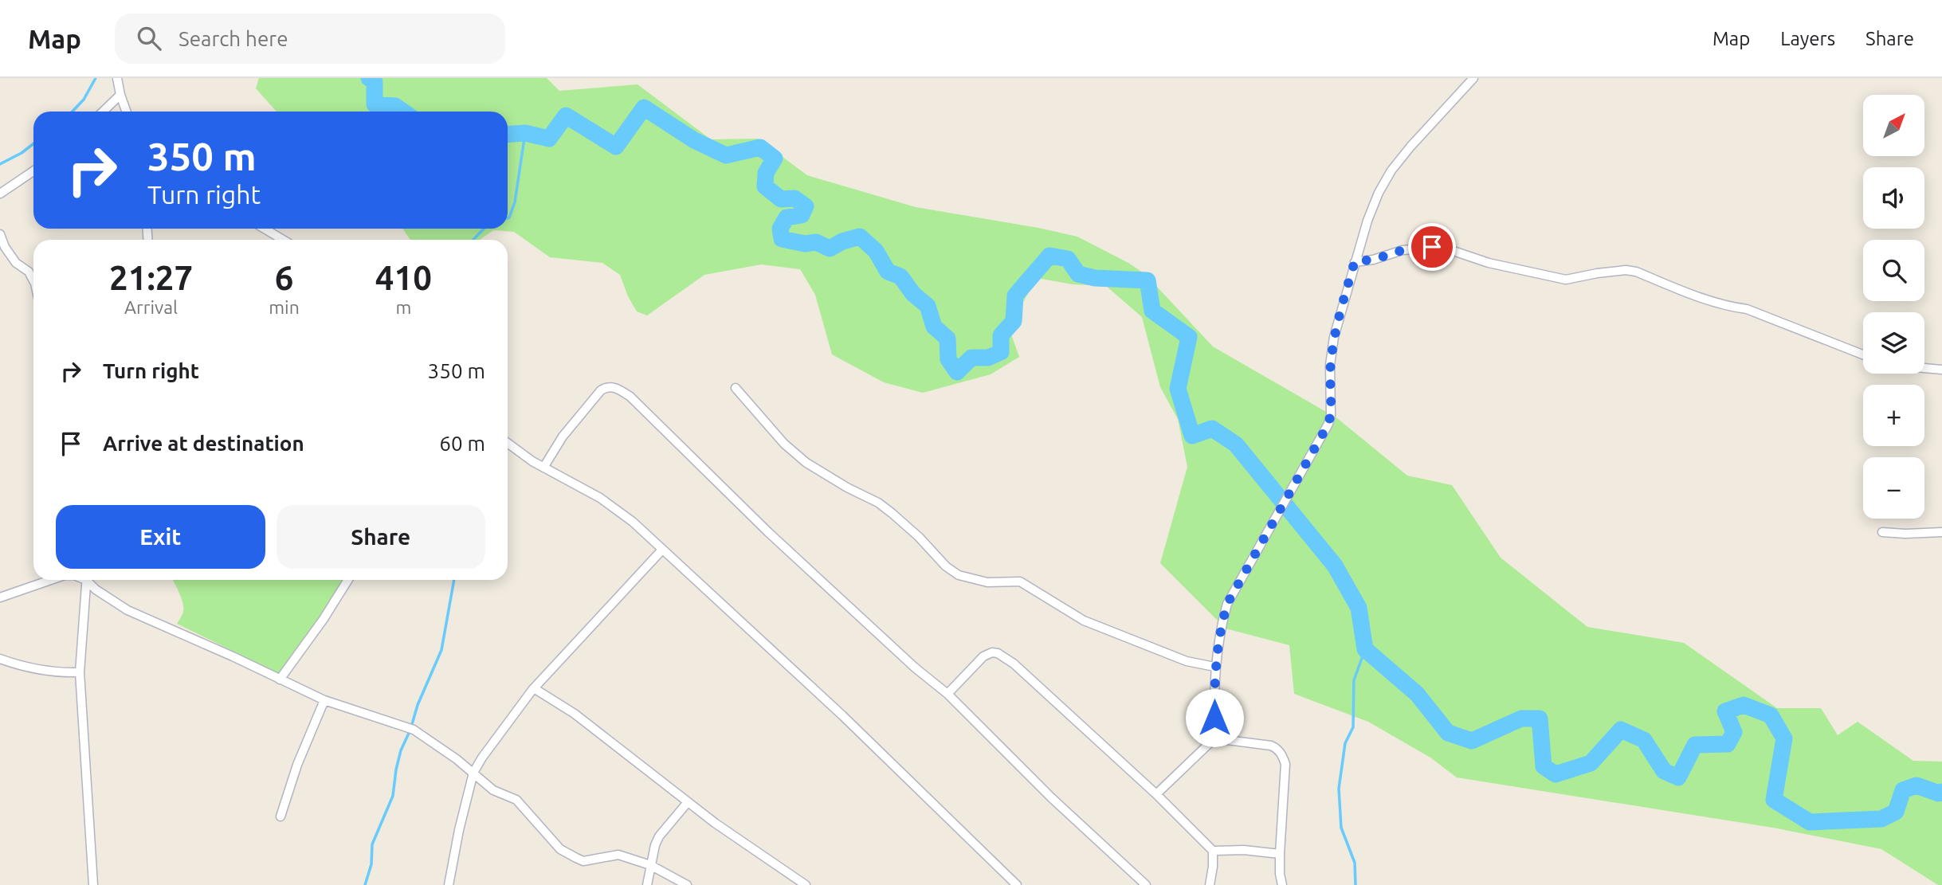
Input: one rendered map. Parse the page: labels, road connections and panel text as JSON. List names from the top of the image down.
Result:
{
  "north": "top right",
  "page": {
    "header": "Map",
    "search": "Search here",
    "nav": ["Map", "Layers", "Share"],
    "map_buttons": ["+", "−"],
    "turn": ["350 m", "Turn right"],
    "eta": [
      "21:27",
      "Arrival",
      "6",
      "min",
      "410",
      "m"
    ],
    "list": [
      {
        "name": "Turn right",
        "value": "350 m"
      },
      {
        "name": "Arrive at destination",
        "value": "60 m"
      }
    ],
    "buttons": ["Exit", "Share"]
  }
}
